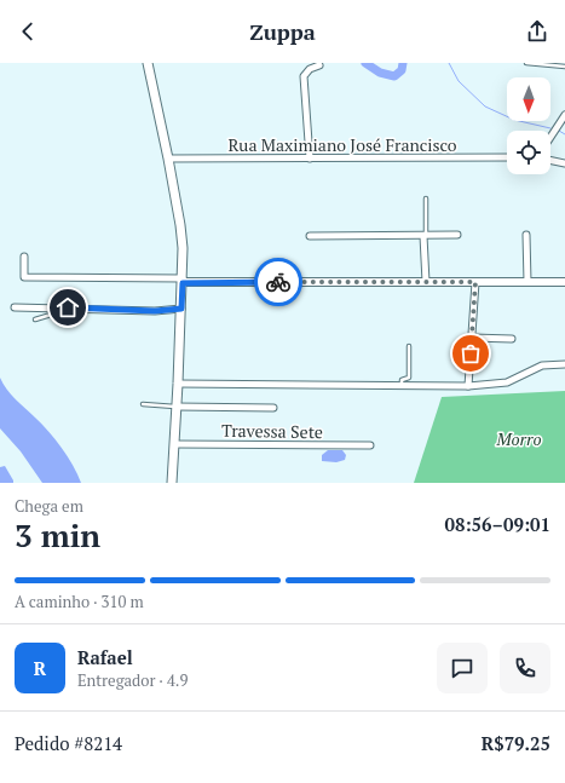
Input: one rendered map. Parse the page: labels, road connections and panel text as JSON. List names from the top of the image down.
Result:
{
  "streets": {
    "street": ["Rua Maximiano José Francisco", "Travessa Sete"]
  },
  "parks": ["Morro"],
  "north": "bottom",
  "page": {
    "header": "Zuppa",
    "heading": ["3 min", "Chega em", "08:56–09:01"],
    "panel": [
      "Rafael",
      "Entregador · 4.9",
      "Pedido #8214",
      "R$79.25"
    ],
    "bar": "A caminho · 310 m",
    "round": "R"
  }
}
